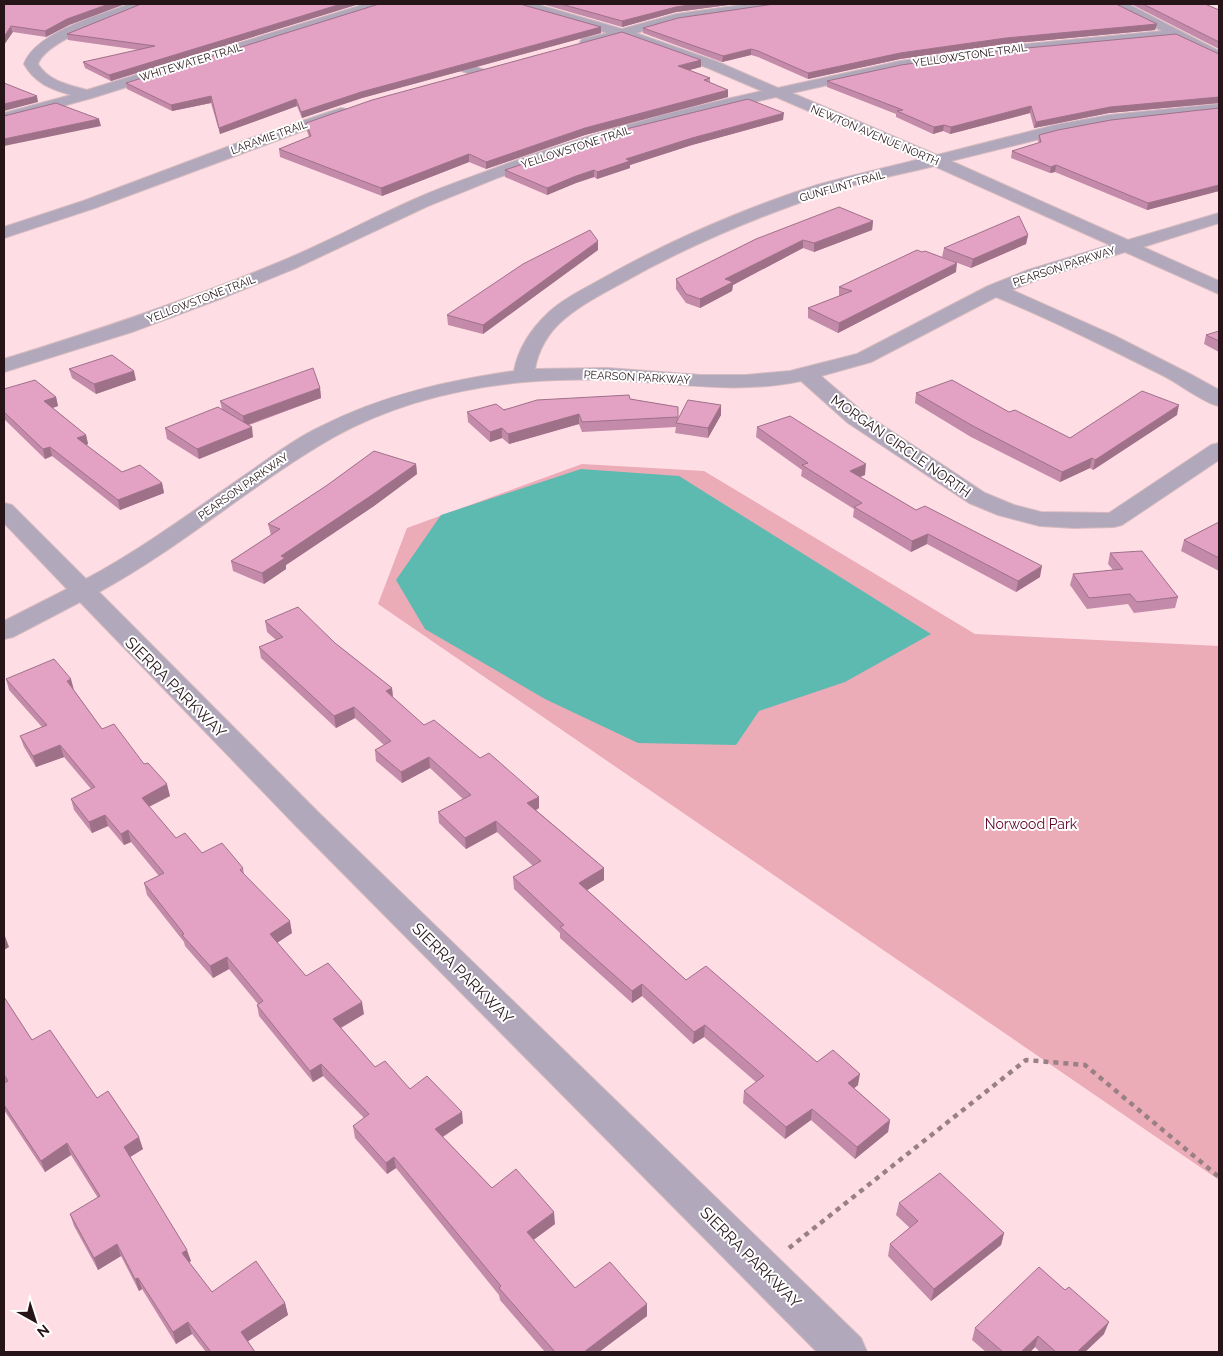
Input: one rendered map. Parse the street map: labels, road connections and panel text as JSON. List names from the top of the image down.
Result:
{
  "streets": {
    "street": [
      "YELLOWSTONE TRAIL",
      "WHITEWATER TRAIL",
      "NEWTON AVENUE NORTH",
      "LARAMIE TRAIL",
      "GUNFLINT TRAIL",
      "PEARSON PARKWAY",
      "MORGAN CIRCLE NORTH",
      "SIERRA PARKWAY"
    ]
  },
  "crossings": [
    ["YELLOWSTONE TRAIL", "NEWTON AVENUE NORTH"],
    ["NEWTON AVENUE NORTH", "GUNFLINT TRAIL"],
    ["NEWTON AVENUE NORTH", "PEARSON PARKWAY"],
    ["GUNFLINT TRAIL", "PEARSON PARKWAY"],
    ["PEARSON PARKWAY", "MORGAN CIRCLE NORTH"],
    ["PEARSON PARKWAY", "SIERRA PARKWAY"]
  ],
  "parks": ["Norwood Park"],
  "north": "bottom right"
}
